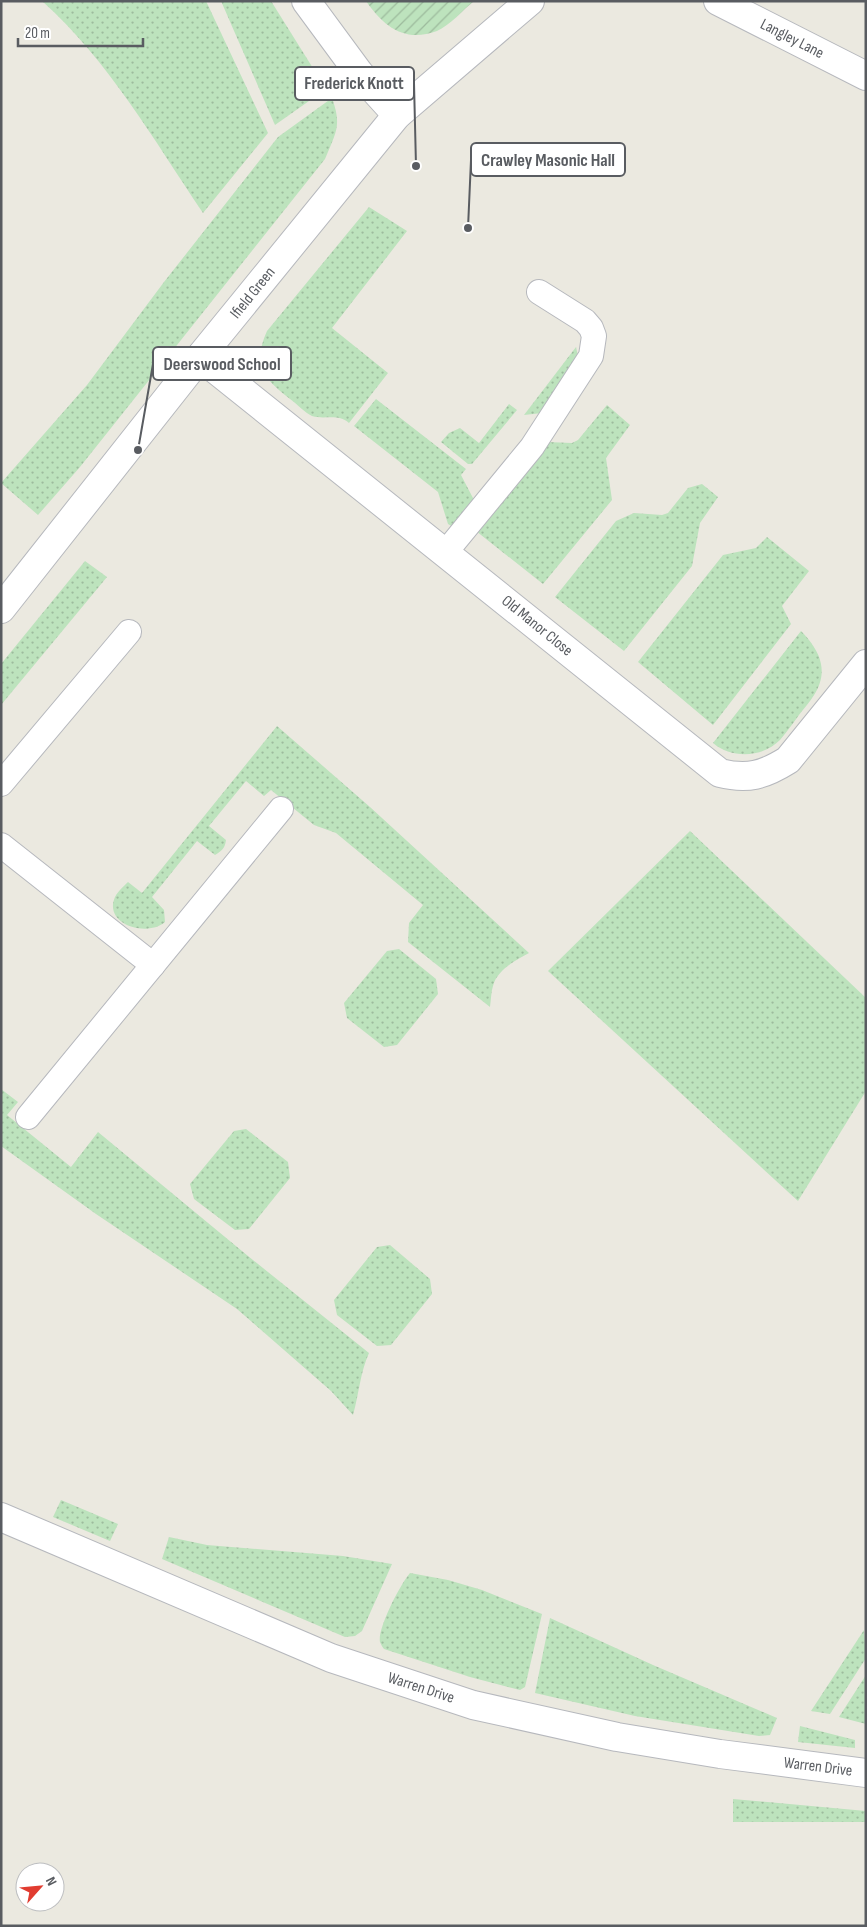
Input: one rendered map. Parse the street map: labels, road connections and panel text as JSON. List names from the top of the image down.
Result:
{
  "streets": {
    "street": [
      "Langley Lane",
      "Ifield Green",
      "Old Manor Close",
      "Warren Drive"
    ]
  },
  "crossings": [
    ["Ifield Green", "Old Manor Close"]
  ],
  "places": ["Frederick Knott", "Crawley Masonic Hall", "Deerswood School"],
  "scale_bar": "20 m",
  "north": "top right"
}
